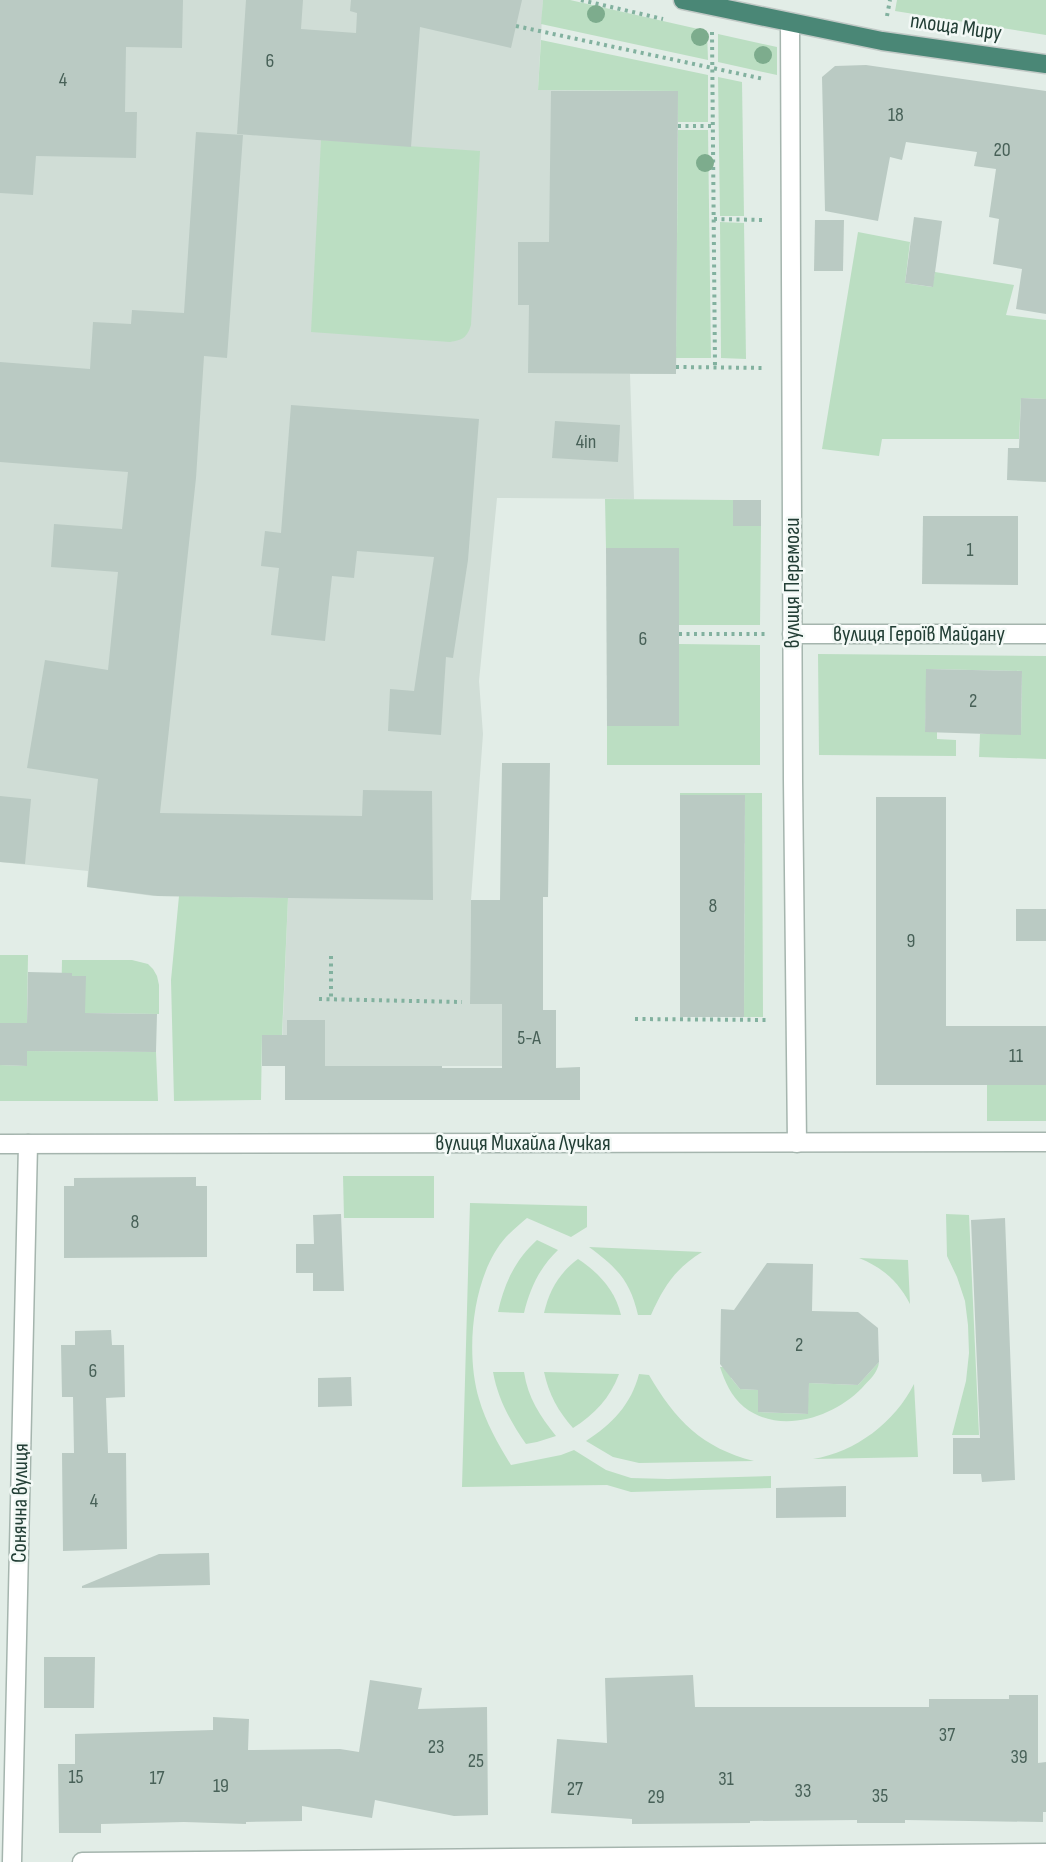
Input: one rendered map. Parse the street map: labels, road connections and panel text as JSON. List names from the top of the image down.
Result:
{
  "streets": {
    "highway": ["площа Миру"],
    "street": [
      "вулиця Перемоги",
      "вулиця Героїв Майдану",
      "вулиця Михайла Лучкая",
      "Сонячна вулиця"
    ]
  },
  "crossings": [
    ["площа Миру", "вулиця Перемоги"],
    ["вулиця Перемоги", "вулиця Героїв Майдану"],
    ["вулиця Перемоги", "вулиця Михайла Лучкая"],
    ["вулиця Михайла Лучкая", "Сонячна вулиця"]
  ],
  "house_numbers": [
    "6",
    "4",
    "18",
    "20",
    "4іп",
    "1",
    "6",
    "2",
    "8",
    "9",
    "5-А",
    "11",
    "8",
    "2",
    "6",
    "4",
    "37",
    "23",
    "39",
    "25",
    "15",
    "17",
    "31",
    "19",
    "27",
    "33",
    "35",
    "29"
  ]
}
